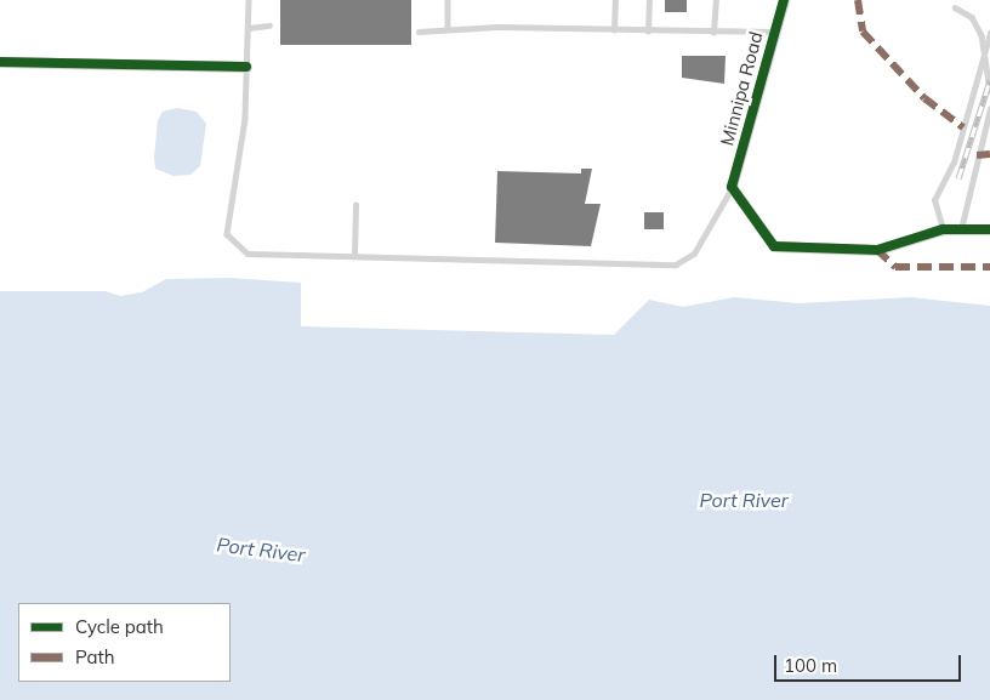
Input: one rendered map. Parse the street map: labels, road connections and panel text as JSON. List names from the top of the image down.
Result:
{
  "streets": {
    "street": ["Minnipa Road"]
  },
  "water": ["Port River"],
  "legend": ["Cycle path", "Path"],
  "scale_bar": "100 m"
}
